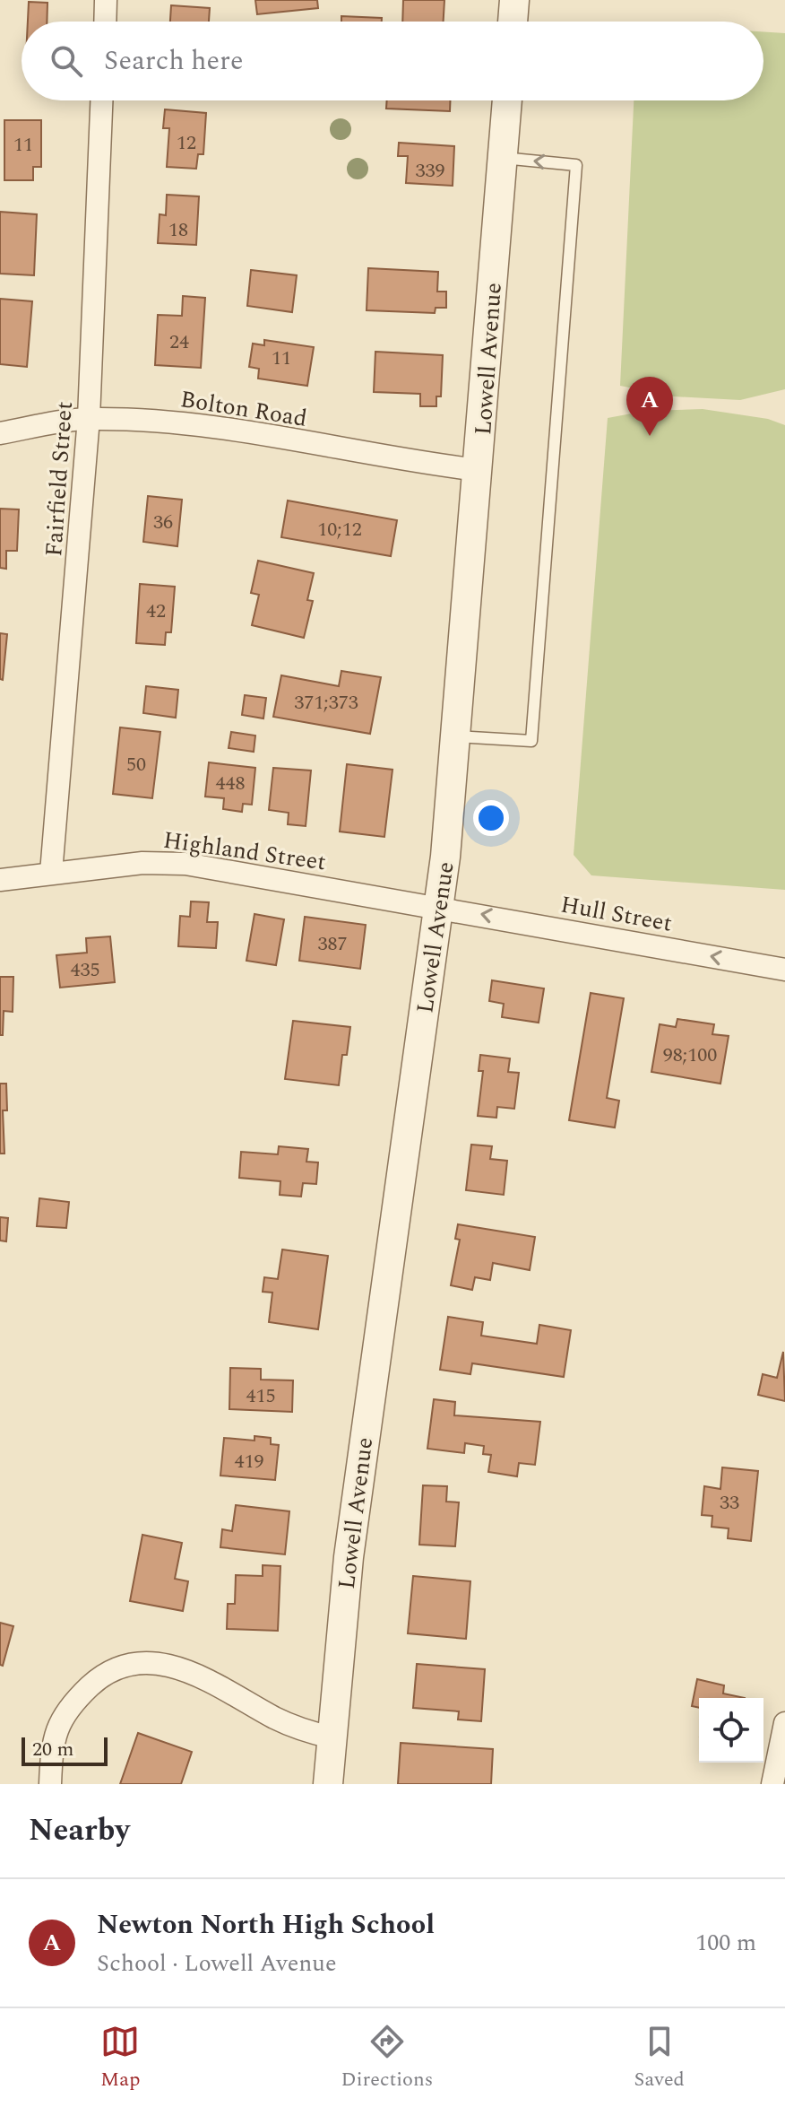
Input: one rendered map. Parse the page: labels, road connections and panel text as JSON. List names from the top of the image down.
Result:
{
  "streets": {
    "street": [
      "Lowell Avenue",
      "Bolton Road",
      "Fairfield Street",
      "Highland Street",
      "Hull Street"
    ]
  },
  "crossings": [
    ["Lowell Avenue", "Bolton Road"],
    ["Lowell Avenue", "Highland Street"],
    ["Lowell Avenue", "Hull Street"],
    ["Bolton Road", "Fairfield Street"],
    ["Fairfield Street", "Highland Street"],
    ["Highland Street", "Hull Street"]
  ],
  "one_way": ["Hull Street"],
  "house_numbers": [
    "12",
    "11",
    "339",
    "18",
    "24",
    "11",
    "36",
    "10;12",
    "42",
    "371;373",
    "50",
    "448",
    "387",
    "435",
    "98;100",
    "415",
    "419",
    "33"
  ],
  "scale_bar": "20 m",
  "page": {
    "search": "Search here",
    "pins": "A",
    "scale": "20 m",
    "heading": "Nearby",
    "list": [
      {
        "mark": "A",
        "name": "Newton North High School",
        "note": "School · Lowell Avenue",
        "value": "100 m"
      }
    ],
    "nav": ["Map", "Directions", "Saved"]
  }
}
